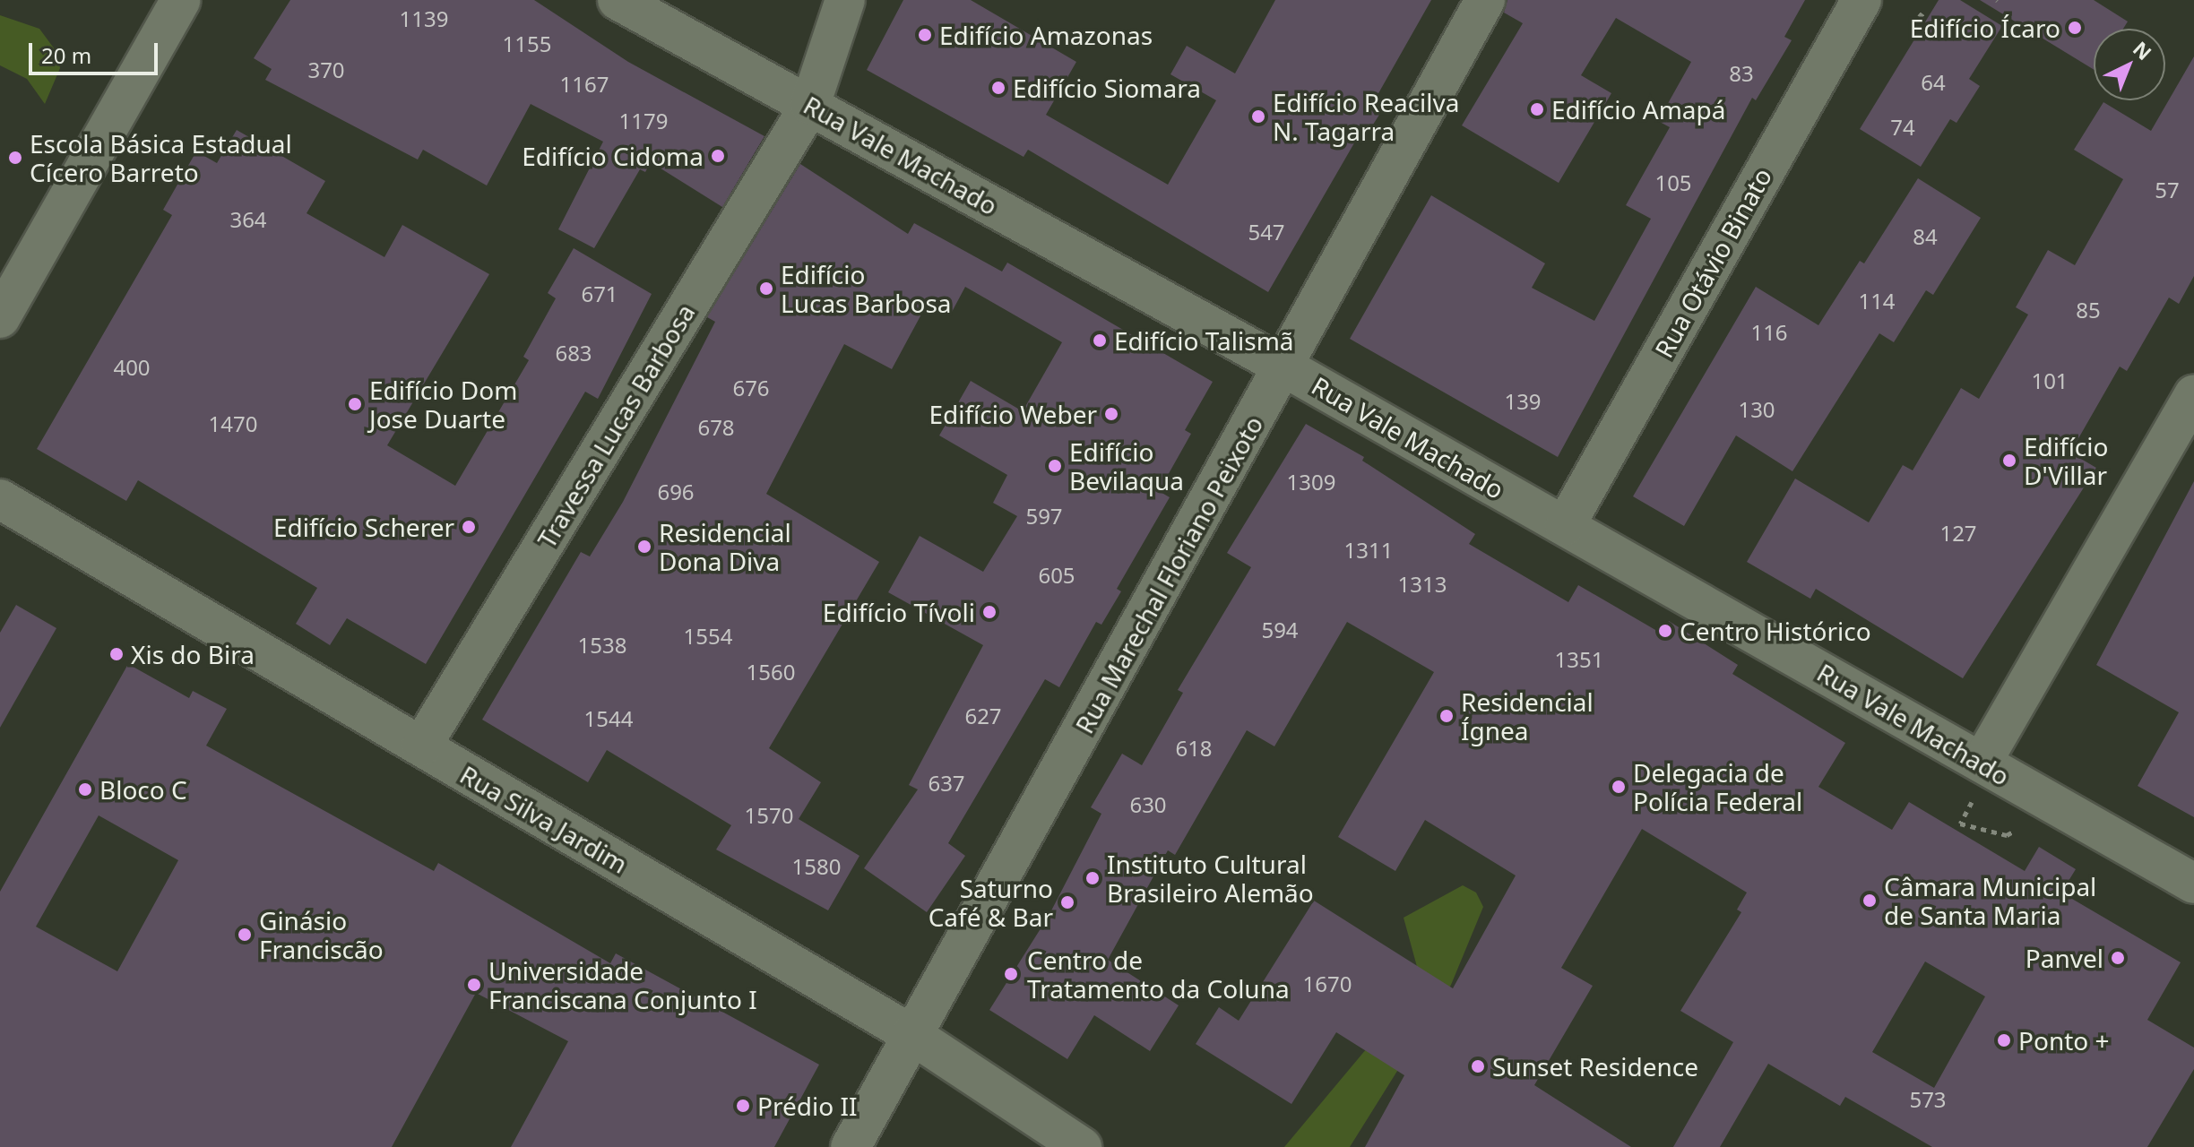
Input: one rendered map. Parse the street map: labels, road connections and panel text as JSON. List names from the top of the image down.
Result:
{
  "streets": {
    "street": [
      "Rua Vale Machado",
      "Rua Otávio Binato",
      "Travessa Lucas Barbosa",
      "Rua Marechal Floriano Peixoto",
      "Rua Silva Jardim"
    ]
  },
  "crossings": [
    ["Rua Vale Machado", "Rua Otávio Binato"],
    ["Rua Vale Machado", "Travessa Lucas Barbosa"],
    ["Rua Vale Machado", "Rua Marechal Floriano Peixoto"],
    ["Travessa Lucas Barbosa", "Rua Silva Jardim"],
    ["Rua Marechal Floriano Peixoto", "Rua Silva Jardim"]
  ],
  "places": [
    "Edifício Ícaro",
    "Edifício Amazonas",
    "Edifício Siomara",
    "Edifício Amapá",
    "Edifício Reacilva N. Tagarra",
    "Edifício Cidoma",
    "Escola Básica Estadual Cícero Barreto",
    "Edifício Lucas Barbosa",
    "Edifício Talismã",
    "Edifício Dom Jose Duarte",
    "Edifício Weber",
    "Edifício D'Villar",
    "Edifício Bevilaqua",
    "Edifício Scherer",
    "Residencial Dona Diva",
    "Edifício Tívoli",
    "Centro Histórico",
    "Xis do Bira",
    "Residencial Ígnea",
    "Delegacia de Polícia Federal",
    "Bloco C",
    "Instituto Cultural Brasileiro Alemão",
    "Câmara Municipal de Santa Maria",
    "Saturno Café & Bar",
    "Ginásio Franciscão",
    "Panvel",
    "Centro de Tratamento da Coluna",
    "Universidade Franciscana Conjunto I",
    "Ponto +",
    "Sunset Residence",
    "Prédio II"
  ],
  "house_numbers": [
    "1139",
    "1155",
    "370",
    "83",
    "64",
    "1167",
    "1179",
    "74",
    "105",
    "57",
    "364",
    "547",
    "84",
    "671",
    "114",
    "85",
    "116",
    "683",
    "400",
    "101",
    "676",
    "139",
    "130",
    "1470",
    "678",
    "1309",
    "696",
    "597",
    "127",
    "1311",
    "605",
    "1313",
    "594",
    "1554",
    "1538",
    "1351",
    "1560",
    "627",
    "1544",
    "618",
    "637",
    "630",
    "1570",
    "1580",
    "1670",
    "573"
  ],
  "scale_bar": "20 m",
  "north": "top right"
}
